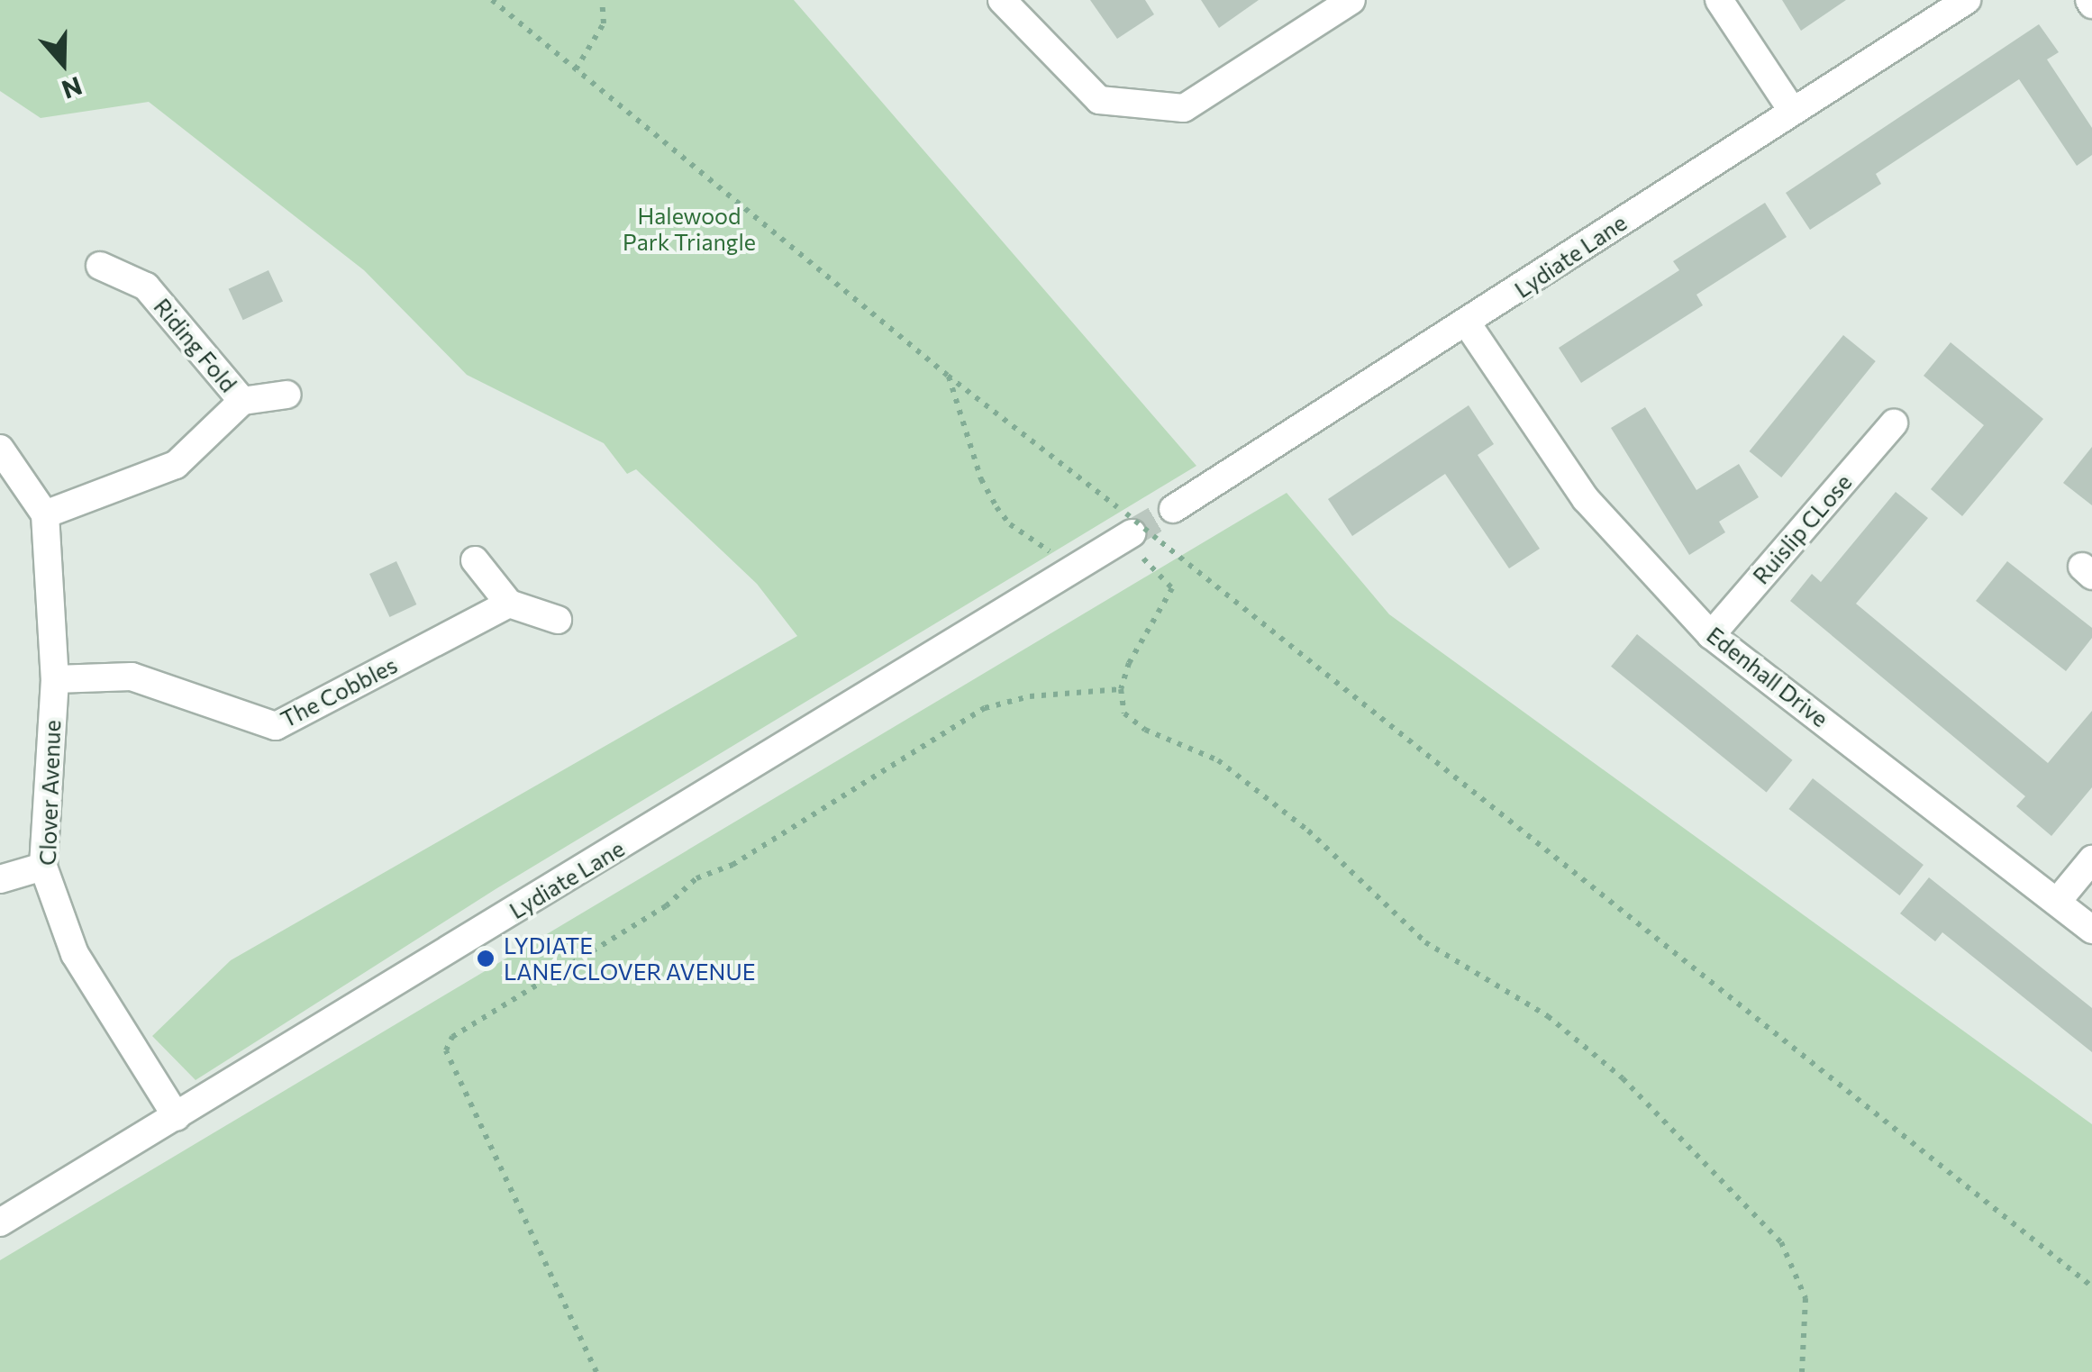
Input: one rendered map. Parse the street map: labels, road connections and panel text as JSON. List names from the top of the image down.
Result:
{
  "streets": {
    "street": [
      "Lydiate Lane",
      "Riding Fold",
      "Ruislip CLose",
      "Edenhall Drive",
      "The Cobbles",
      "Clover Avenue"
    ]
  },
  "crossings": [
    ["Lydiate Lane", "Edenhall Drive"],
    ["Lydiate Lane", "Clover Avenue"],
    ["Riding Fold", "Clover Avenue"],
    ["Ruislip CLose", "Edenhall Drive"],
    ["The Cobbles", "Clover Avenue"]
  ],
  "parks": ["Halewood Park Triangle"],
  "places": ["LYDIATE LANE/CLOVER AVENUE"],
  "north": "bottom"
}
